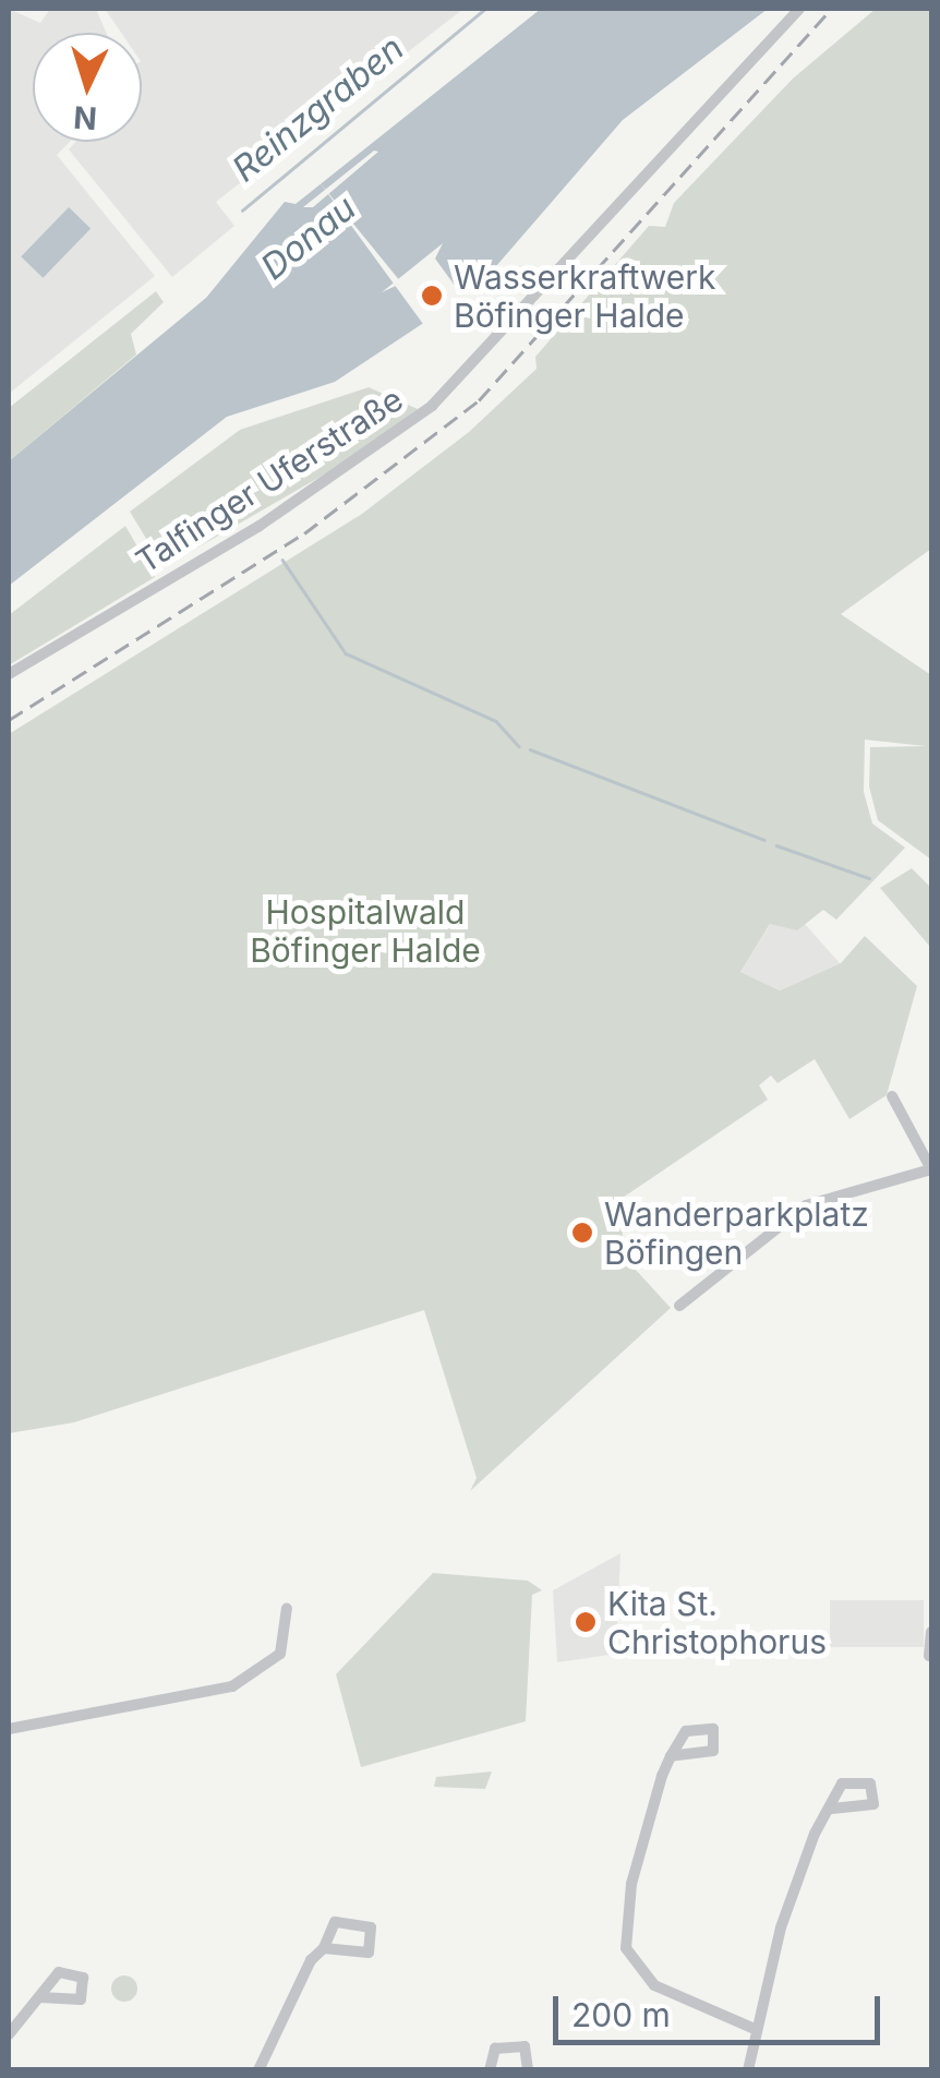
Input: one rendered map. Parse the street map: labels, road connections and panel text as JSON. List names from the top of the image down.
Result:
{
  "streets": {
    "street": ["Talfinger Uferstraße"]
  },
  "water": ["Reinzgraben", "Donau"],
  "parks": ["Hospitalwald Böfinger Halde"],
  "places": ["Wasserkraftwerk Böfinger Halde", "Wanderparkplatz Böfingen", "Kita St. Christophorus"],
  "scale_bar": "200 m",
  "north": "bottom"
}
